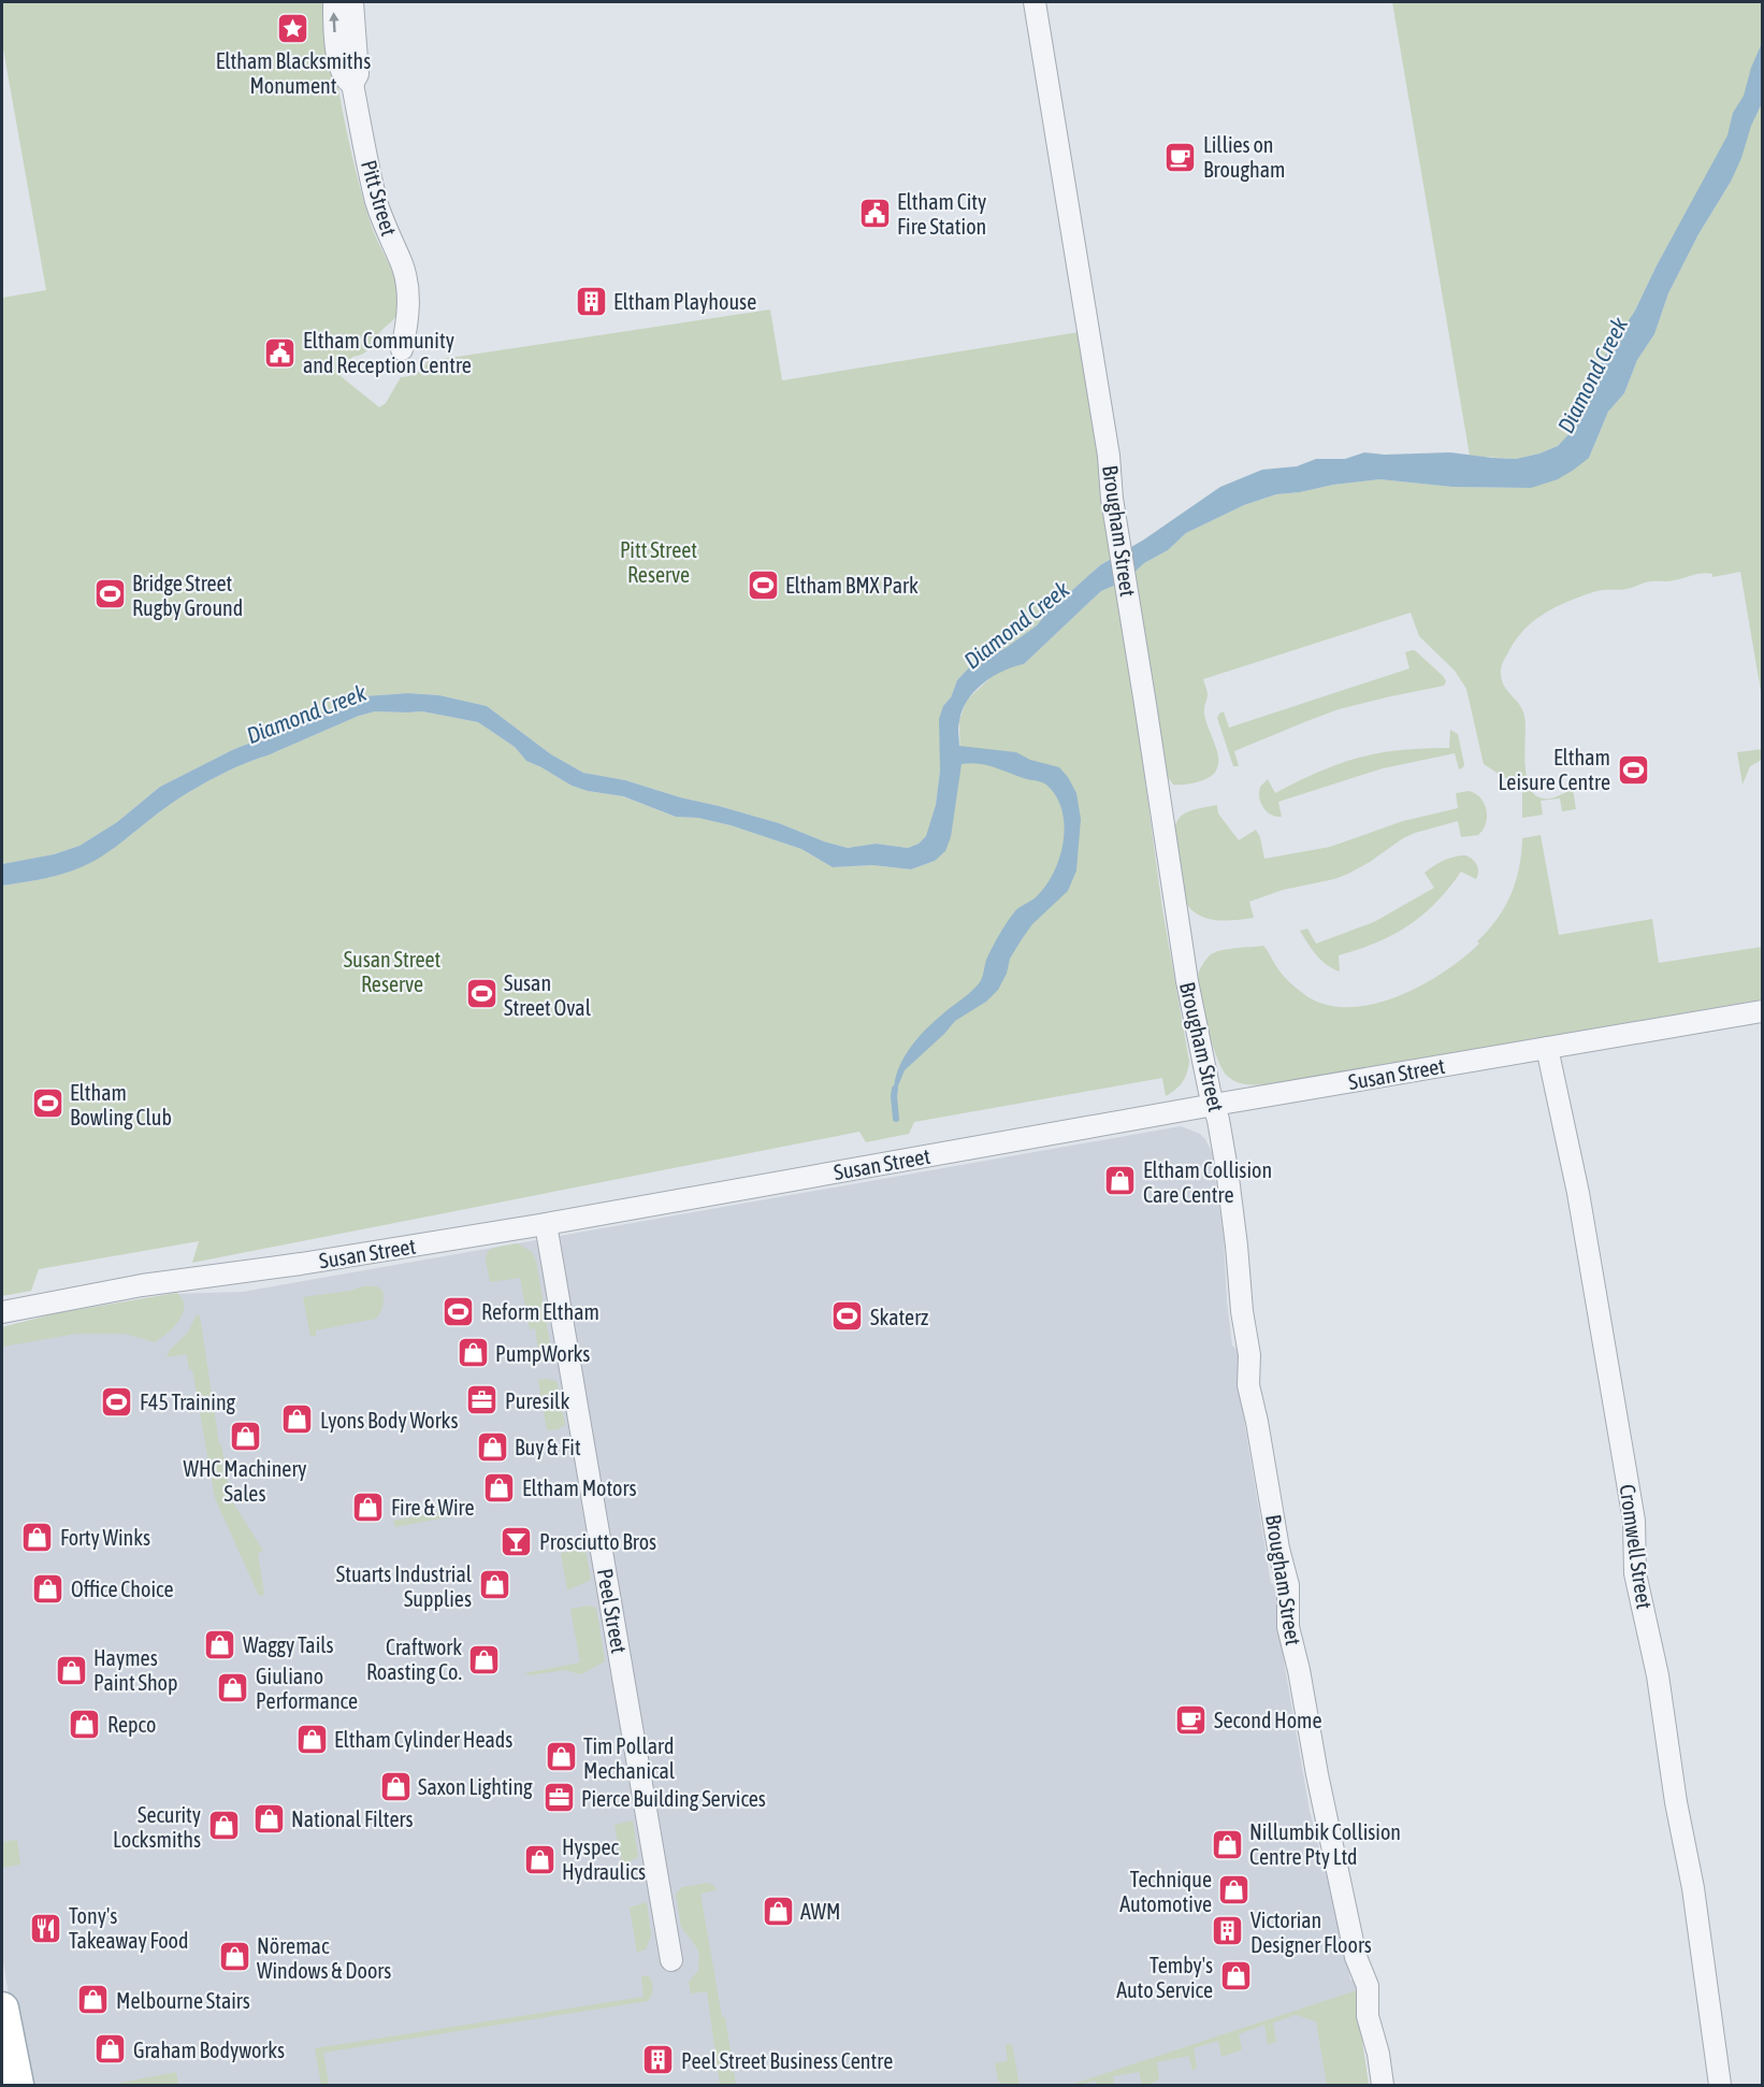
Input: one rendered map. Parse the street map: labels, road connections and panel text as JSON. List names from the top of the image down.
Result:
{
  "streets": {
    "street": [
      "Pitt Street",
      "Brougham Street",
      "Susan Street",
      "Cromwell Street",
      "Peel Street"
    ]
  },
  "crossings": [
    ["Brougham Street", "Susan Street"],
    ["Susan Street", "Cromwell Street"],
    ["Susan Street", "Peel Street"]
  ],
  "water": ["Diamond Creek"],
  "parks": ["Pitt Street Reserve", "Susan Street Reserve"],
  "places": {
    "place": ["Eltham Blacksmiths Monument"],
    "cafe": ["Lillies on Brougham", "Second Home"],
    "public building": ["Eltham City Fire Station", "Eltham Community and Reception Centre"],
    "building": ["Eltham Playhouse", "Victorian Designer Floors", "Peel Street Business Centre"],
    "sports": [
      "Eltham BMX Park",
      "Bridge Street Rugby Ground",
      "Eltham Leisure Centre",
      "Susan Street Oval",
      "Eltham Bowling Club",
      "Reform Eltham",
      "Skaterz",
      "F45 Training"
    ],
    "shop": [
      "Eltham Collision Care Centre",
      "PumpWorks",
      "Lyons Body Works",
      "WHC Machinery Sales",
      "Buy & Fit",
      "Eltham Motors",
      "Fire & Wire",
      "Forty Winks",
      "Stuarts Industrial Supplies",
      "Office Choice",
      "Waggy Tails",
      "Craftwork Roasting Co.",
      "Haymes Paint Shop",
      "Giuliano Performance",
      "Repco",
      "Eltham Cylinder Heads",
      "Tim Pollard Mechanical",
      "Saxon Lighting",
      "National Filters",
      "Security Locksmiths",
      "Nillumbik Collision Centre Pty Ltd",
      "Hyspec Hydraulics",
      "Technique Automotive",
      "AWM",
      "Nöremac Windows & Doors",
      "Temby's Auto Service",
      "Melbourne Stairs",
      "Graham Bodyworks"
    ],
    "office": ["Puresilk", "Pierce Building Services"],
    "bar": ["Prosciutto Bros"],
    "restaurant": ["Tony's Takeaway Food"]
  }
}
